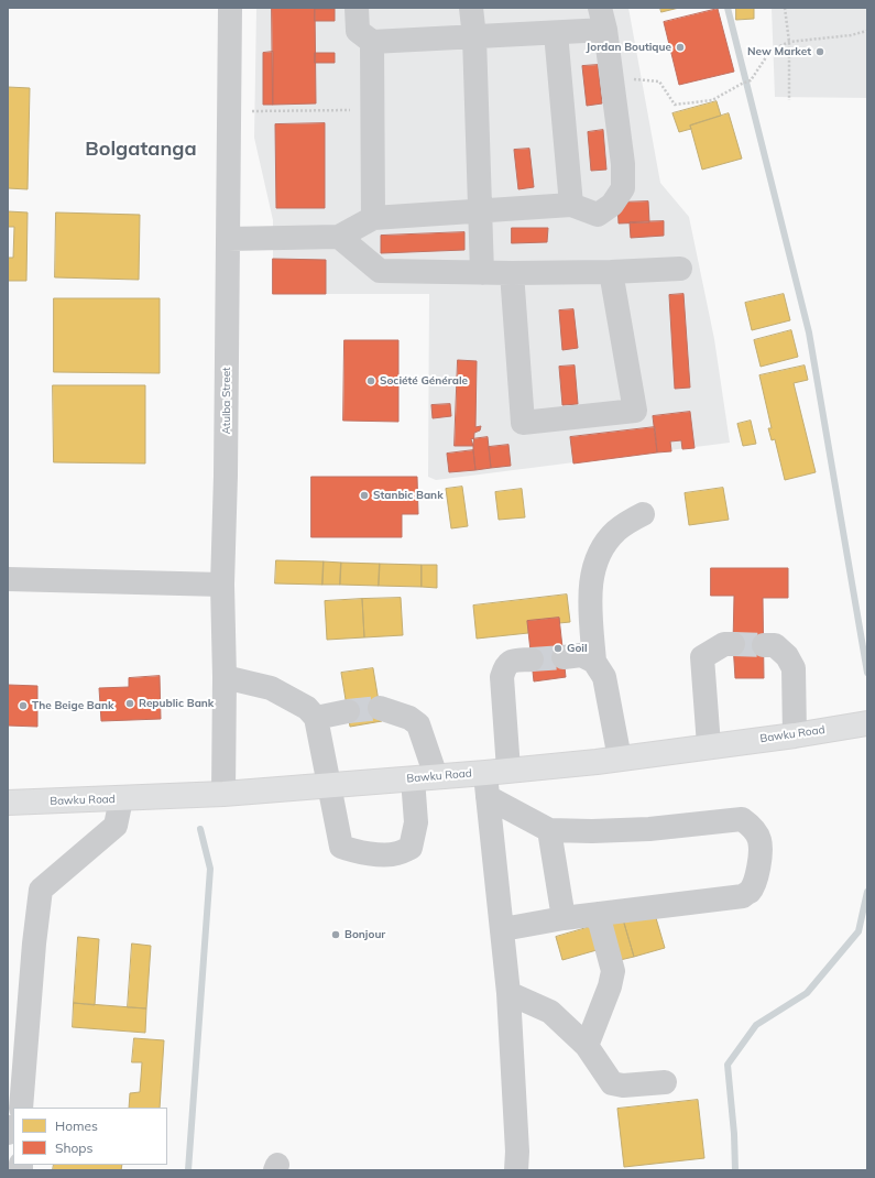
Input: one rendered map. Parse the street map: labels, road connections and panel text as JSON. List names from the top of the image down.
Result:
{
  "streets": {
    "highway": ["Bawku Road"],
    "street": ["Atulba Street"]
  },
  "crossings": [
    ["Atulba Street", "Bawku Road"]
  ],
  "districts": ["Bolgatanga"],
  "places": [
    "Jordan Boutique",
    "New Market",
    "Société Générale",
    "Stanbic Bank",
    "Goil",
    "Republic Bank",
    "The Beige Bank",
    "Bonjour"
  ],
  "legend": ["Homes", "Shops"]
}
